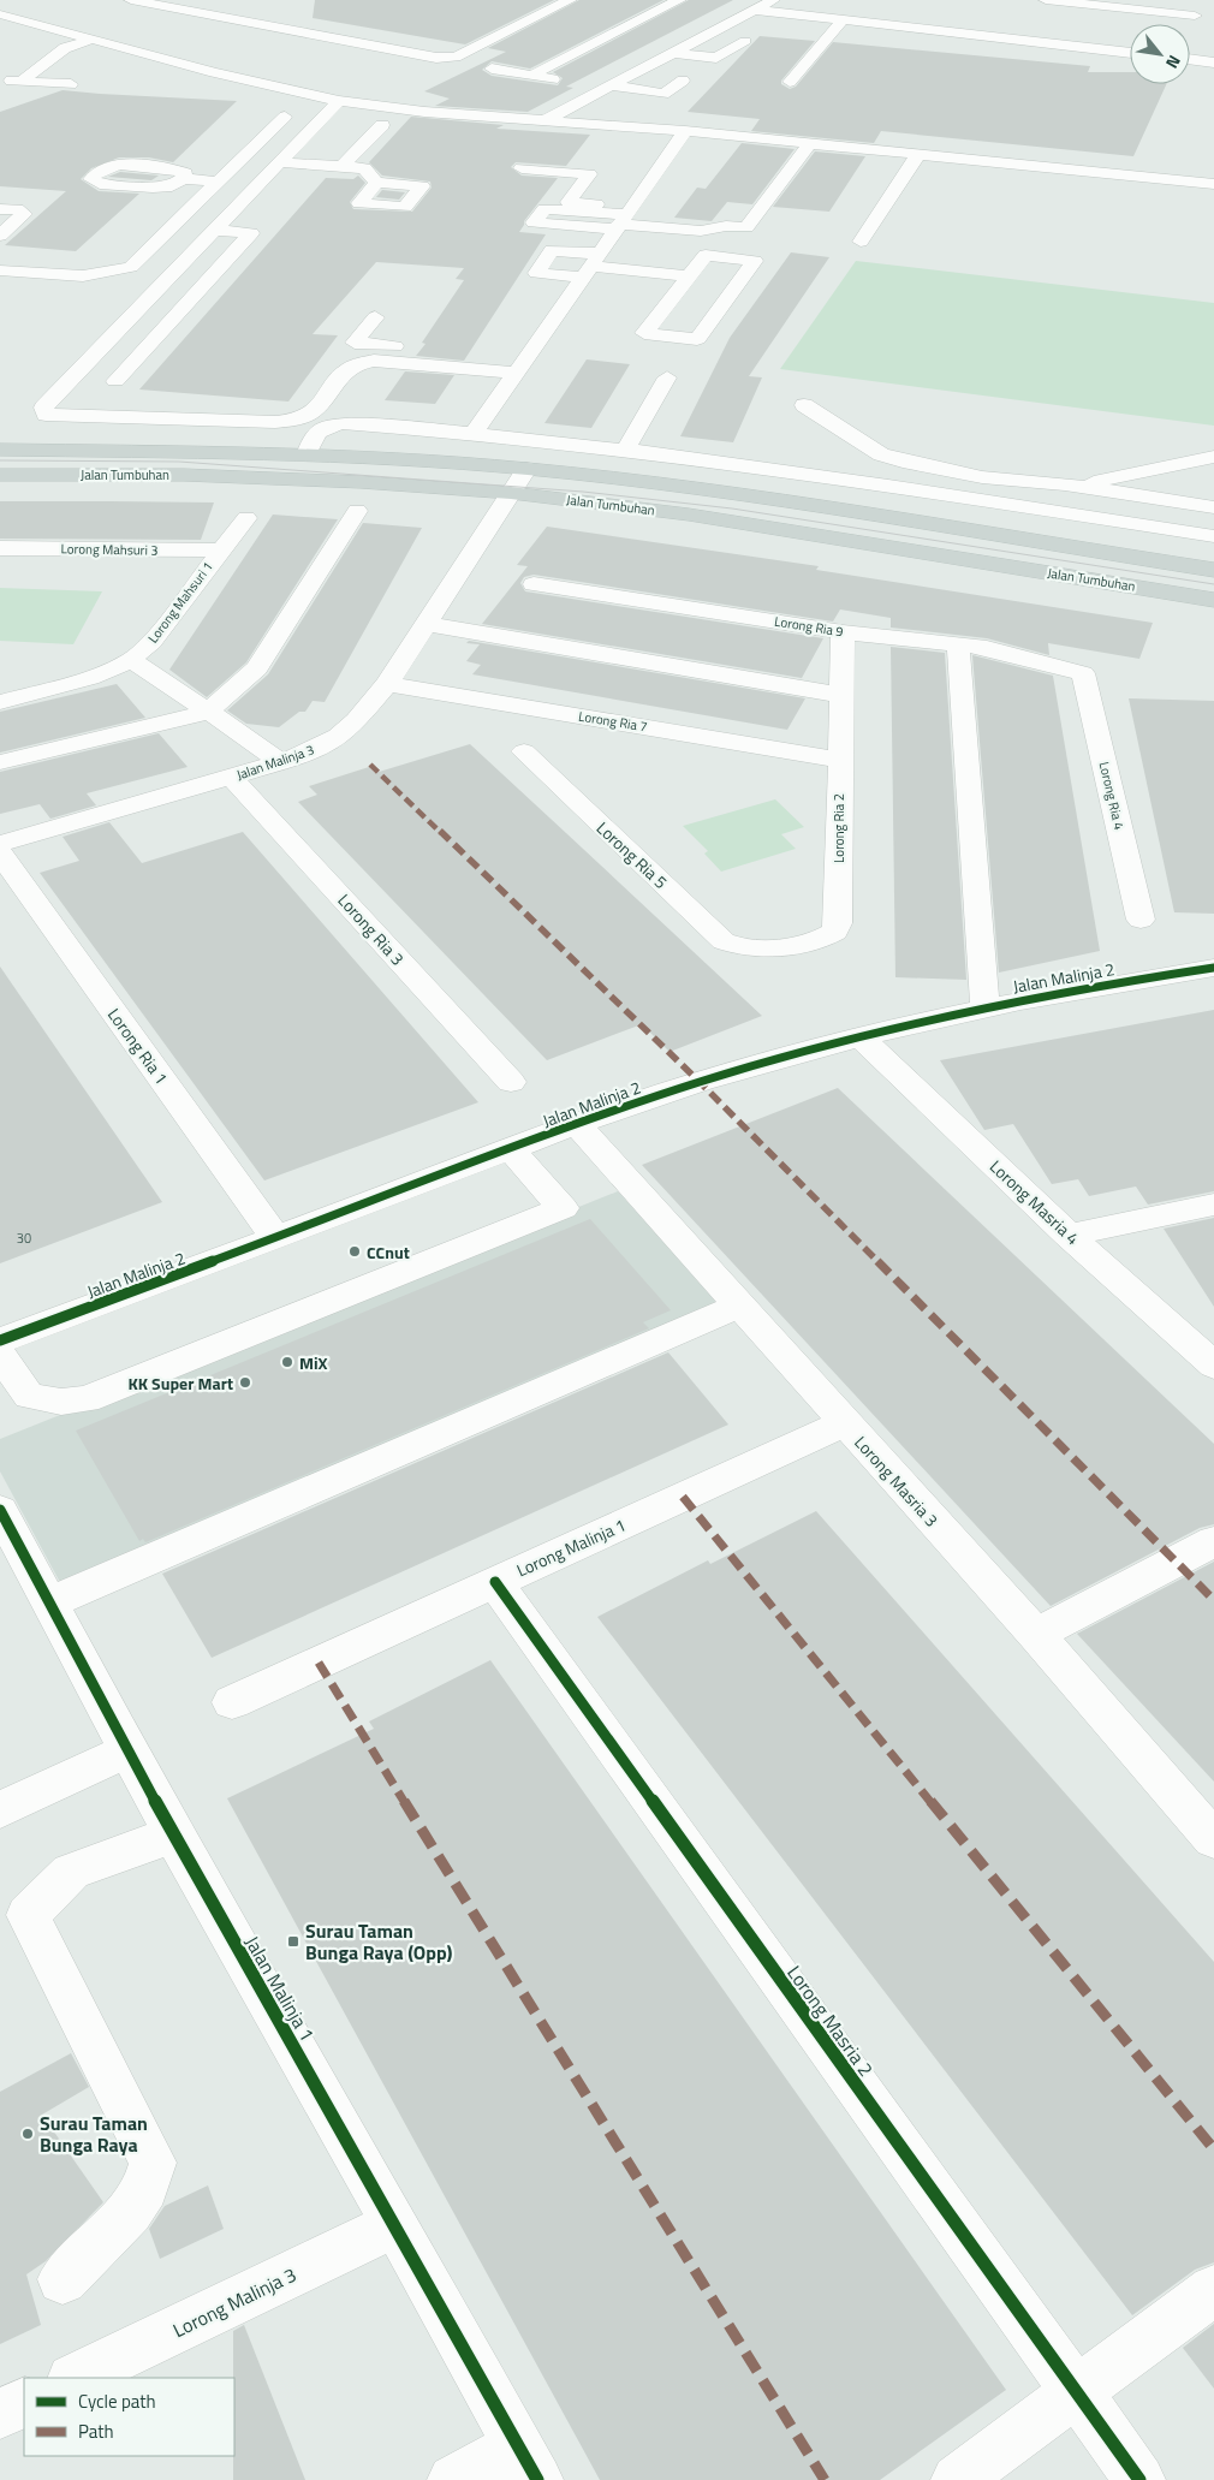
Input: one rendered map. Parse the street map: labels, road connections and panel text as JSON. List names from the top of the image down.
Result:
{
  "streets": {
    "main road": ["Jalan Tumbuhan"],
    "street": [
      "Lorong Mahsuri 3",
      "Lorong Mahsuri 1",
      "Lorong Ria 9",
      "Lorong Ria 7",
      "Jalan Malinja 3",
      "Lorong Ria 4",
      "Lorong Ria 2",
      "Lorong Ria 5",
      "Lorong Ria 3",
      "Jalan Malinja 2",
      "Lorong Ria 1",
      "Lorong Masria 4",
      "Lorong Masria 3",
      "Lorong Malinja 1",
      "Jalan Malinja 1",
      "Lorong Masria 2",
      "Lorong Malinja 3"
    ]
  },
  "crossings": [
    ["Jalan Tumbuhan", "Jalan Malinja 3"],
    ["Lorong Mahsuri 3", "Lorong Mahsuri 1"],
    ["Lorong Ria 9", "Lorong Ria 4"],
    ["Lorong Ria 9", "Lorong Ria 2"],
    ["Lorong Ria 7", "Jalan Malinja 3"],
    ["Lorong Ria 7", "Lorong Ria 2"],
    ["Jalan Malinja 3", "Lorong Ria 3"],
    ["Lorong Ria 2", "Lorong Ria 5"],
    ["Jalan Malinja 2", "Lorong Ria 1"],
    ["Jalan Malinja 2", "Lorong Masria 4"],
    ["Jalan Malinja 2", "Lorong Masria 3"],
    ["Lorong Masria 3", "Lorong Malinja 1"],
    ["Lorong Malinja 1", "Lorong Masria 2"],
    ["Jalan Malinja 1", "Lorong Malinja 3"]
  ],
  "places": {
    "other": [
      "CCnut",
      "MiX",
      "KK Super Mart",
      "Surau Taman Bunga Raya"
    ],
    "transit": ["Surau Taman Bunga Raya (Opp)"]
  },
  "house_numbers": ["30"],
  "legend": ["Cycle path", "Path"],
  "north": "bottom right"
}
